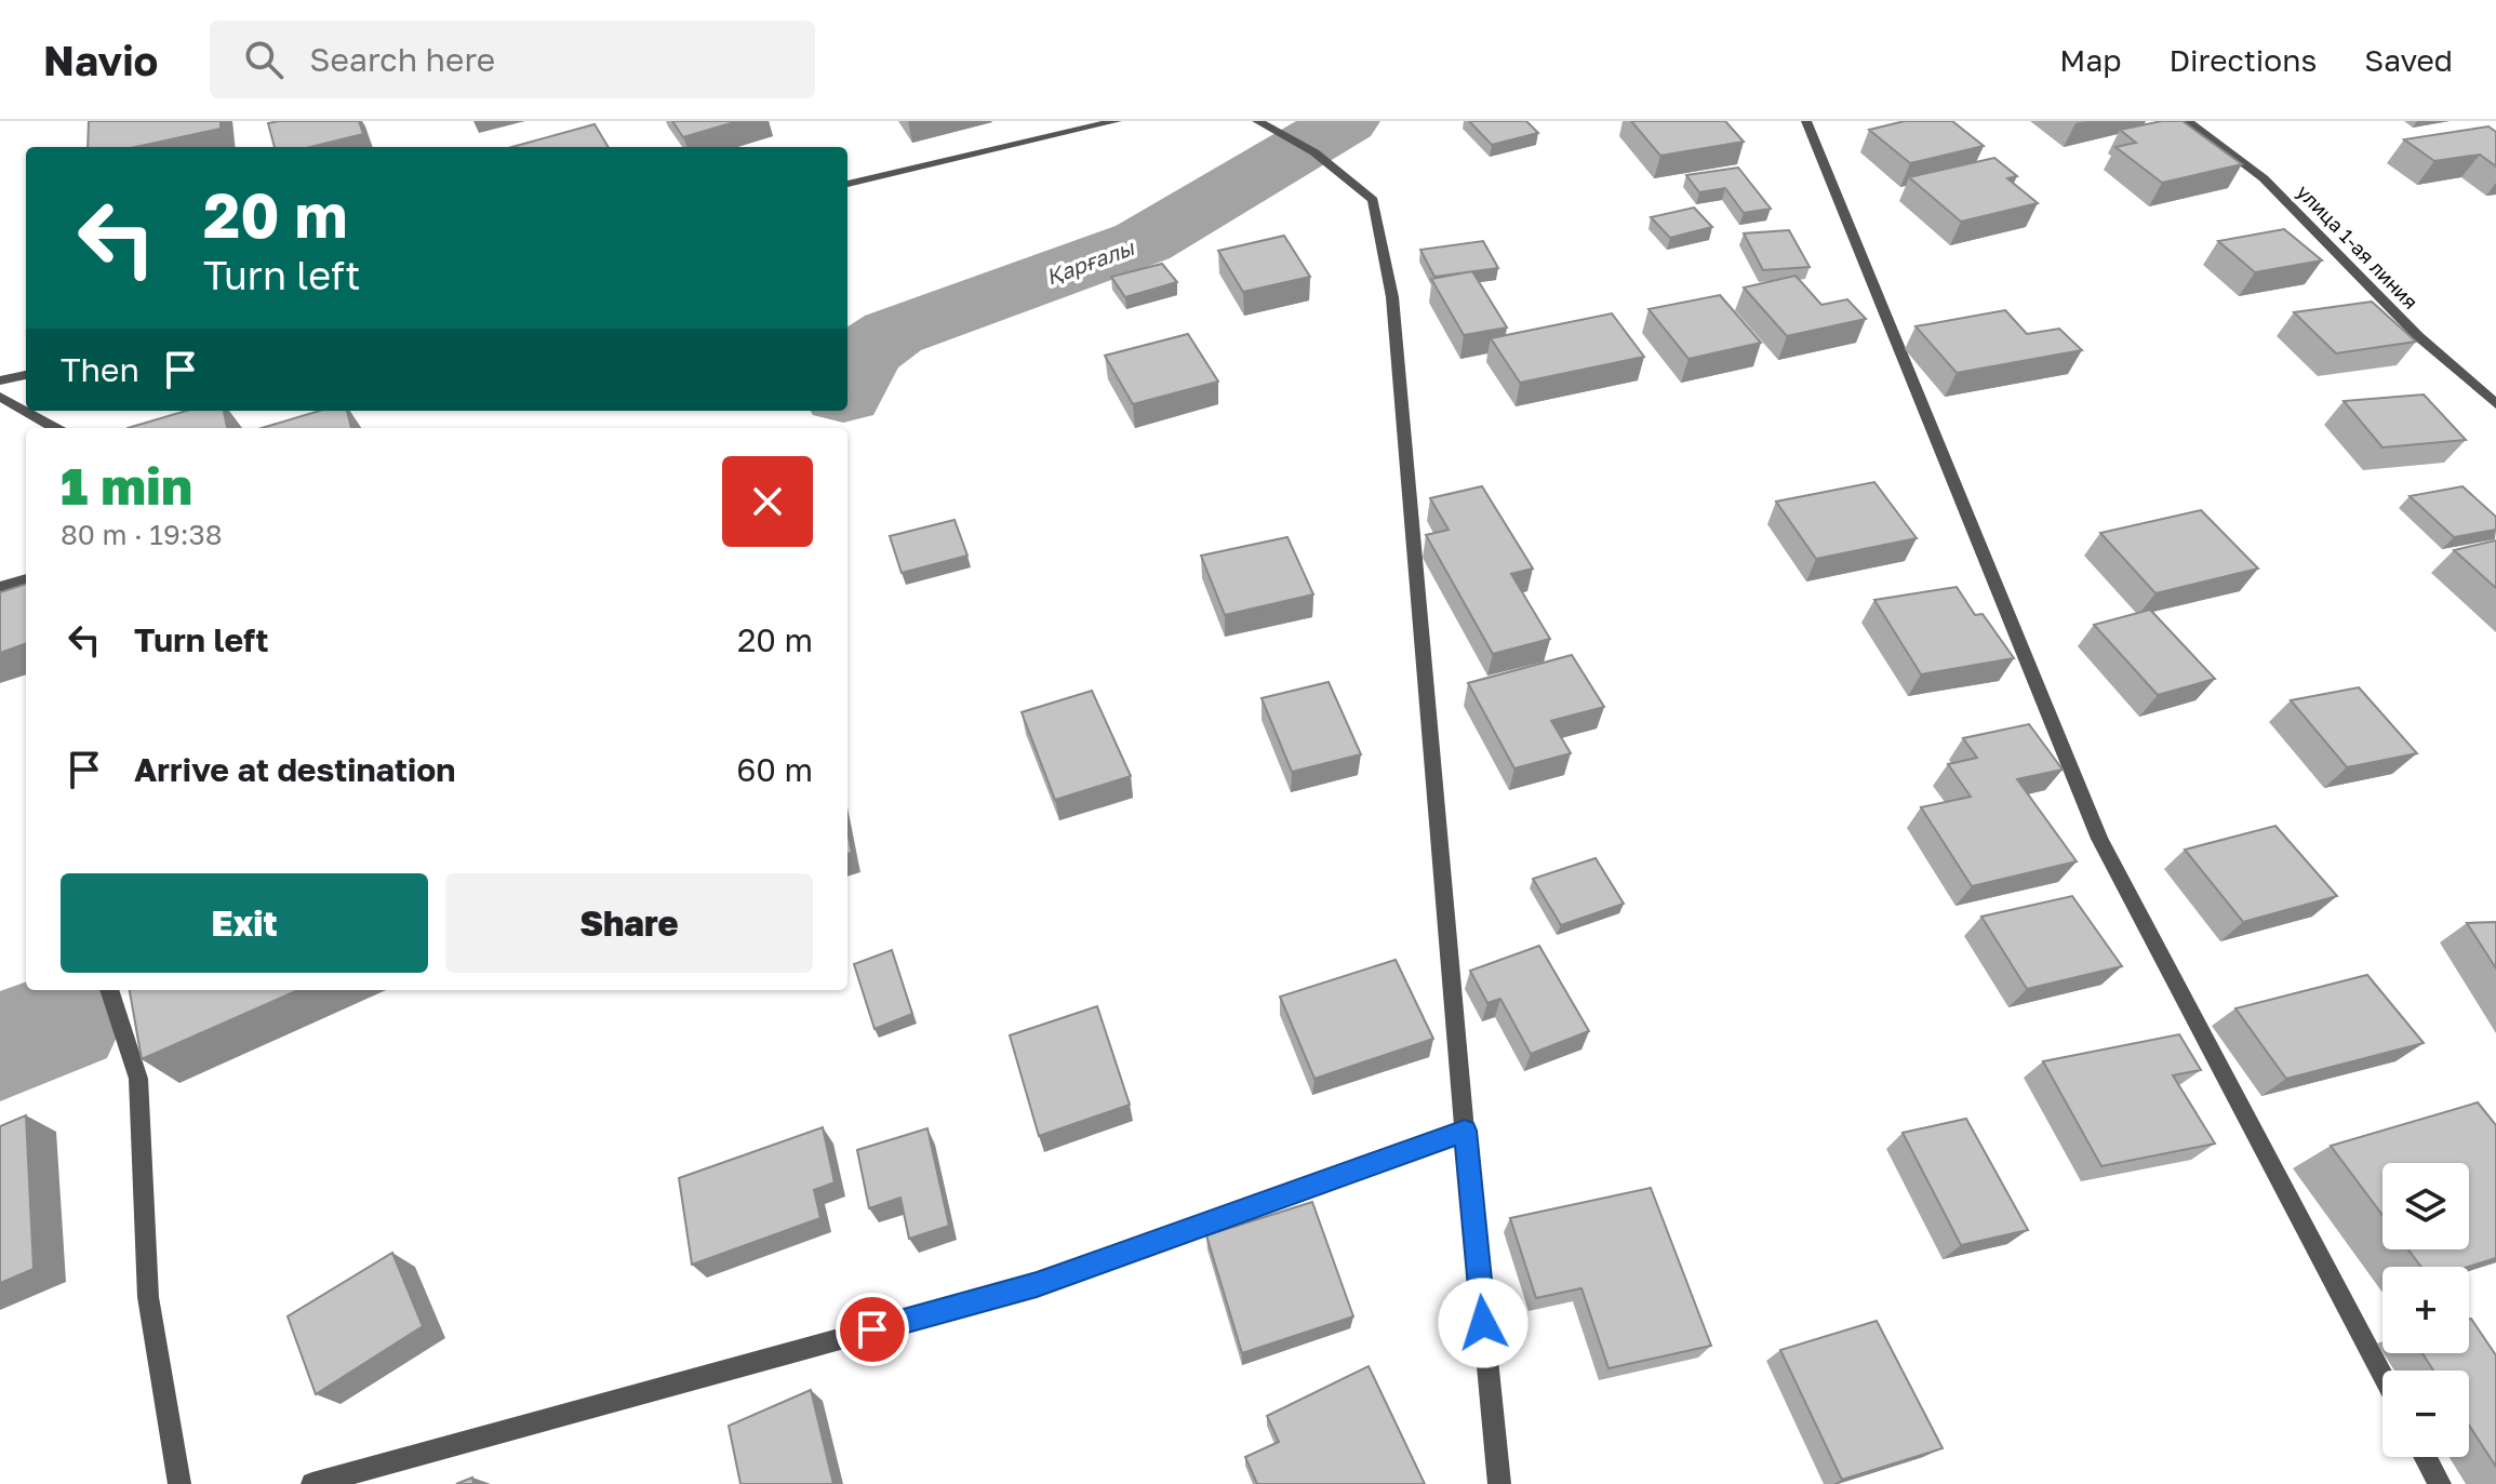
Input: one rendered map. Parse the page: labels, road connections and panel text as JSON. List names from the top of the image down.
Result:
{
  "streets": {
    "street": ["улица 1-ая линия"]
  },
  "water": ["Қарғалы"],
  "page": {
    "header": "Navio",
    "search": "Search here",
    "nav": ["Map", "Directions", "Saved"],
    "turn": ["20 m", "Turn left"],
    "then": "Then",
    "heading": ["1 min", "80 m · 19:38"],
    "list": [
      {
        "name": "Turn left",
        "value": "20 m"
      },
      {
        "name": "Arrive at destination",
        "value": "60 m"
      }
    ],
    "buttons": ["Exit", "Share"],
    "map_buttons": ["+", "−"]
  }
}
